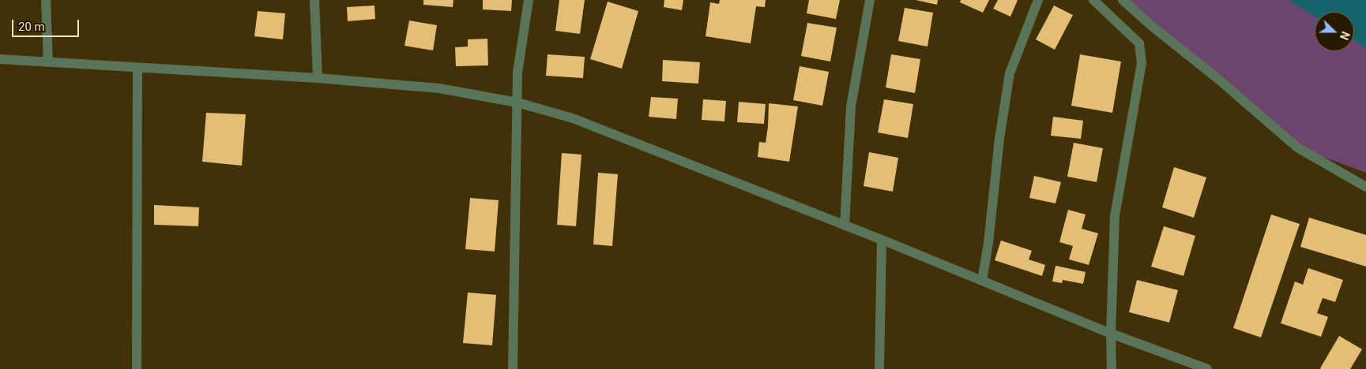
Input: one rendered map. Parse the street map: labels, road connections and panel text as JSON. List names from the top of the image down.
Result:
{
  "scale_bar": "20 m",
  "north": "right"
}
